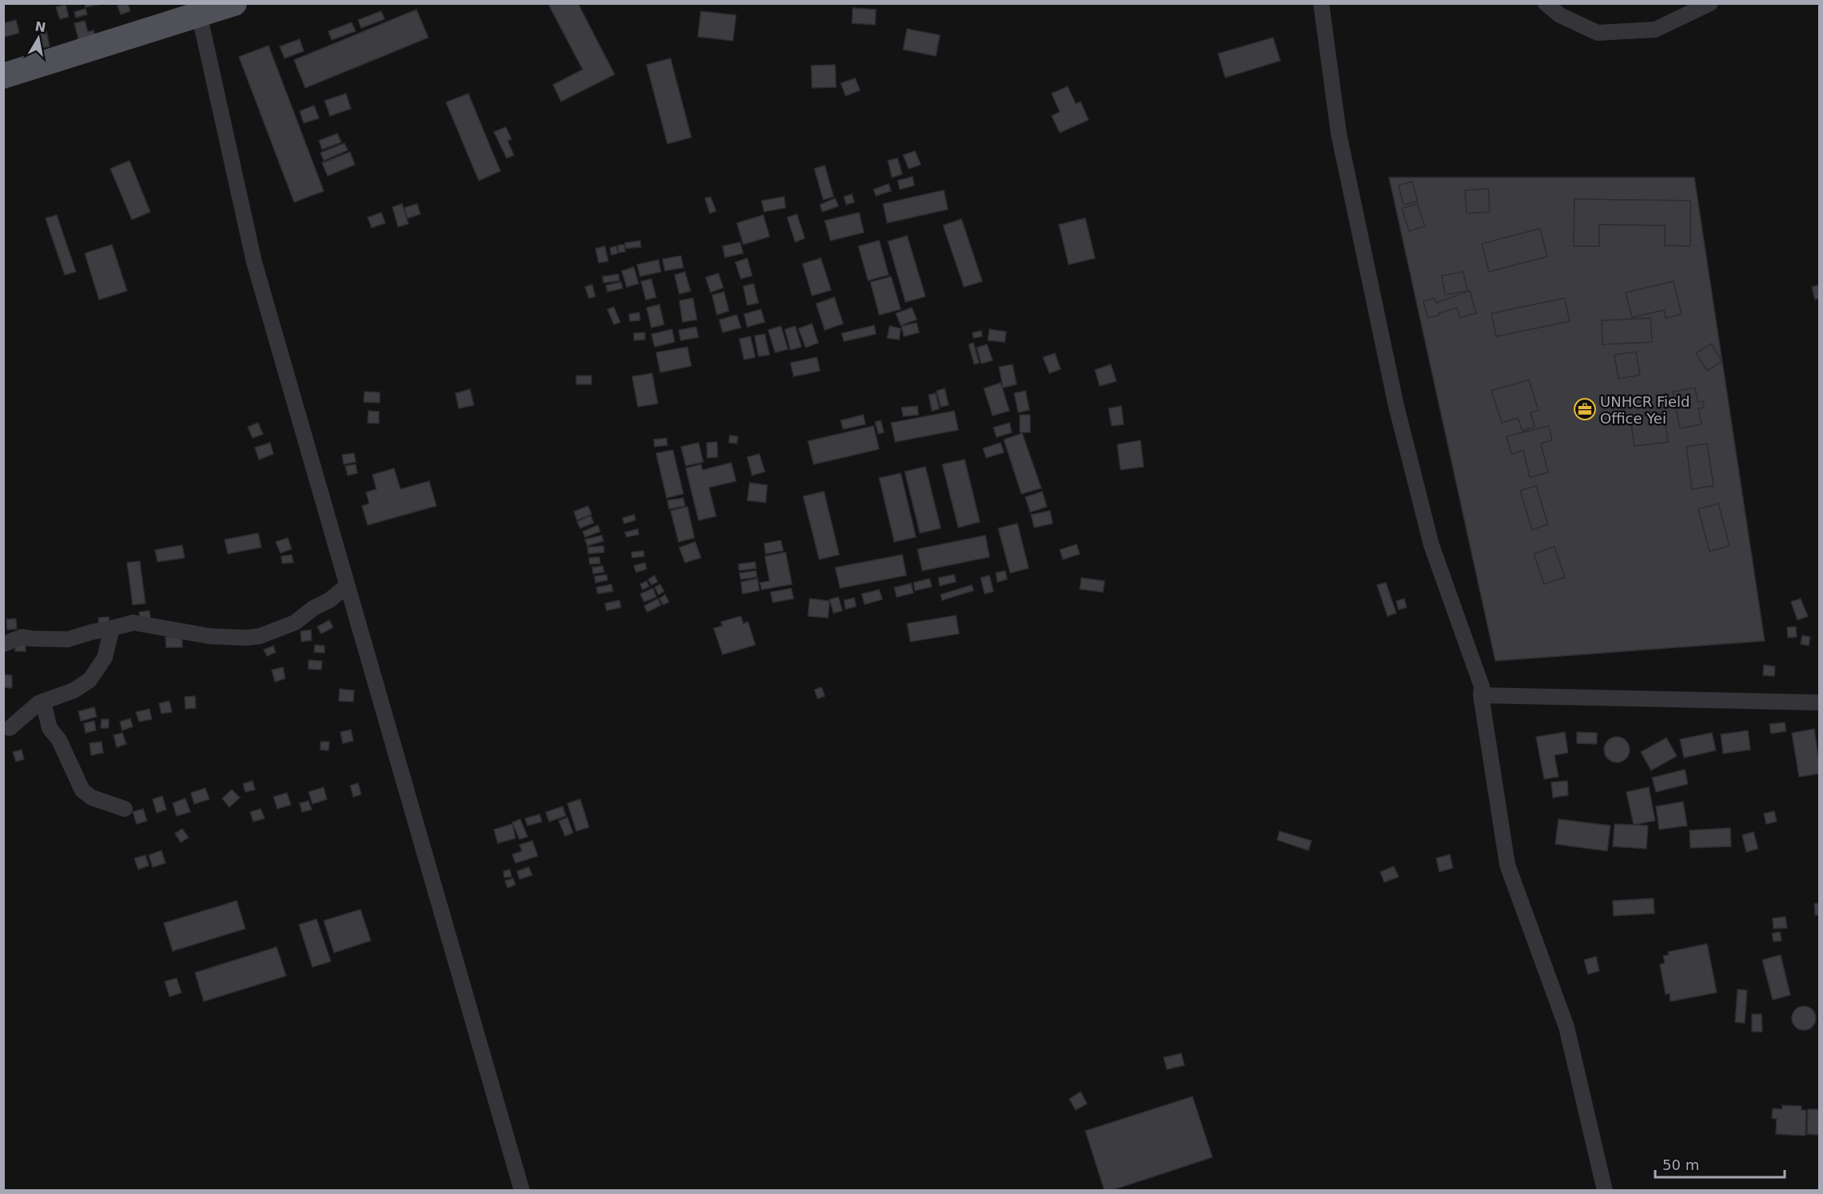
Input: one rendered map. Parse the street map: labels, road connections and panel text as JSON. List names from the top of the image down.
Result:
{
  "places": {
    "office": ["UNHCR Field Office Yei"]
  },
  "scale_bar": "50 m",
  "north": "top"
}
